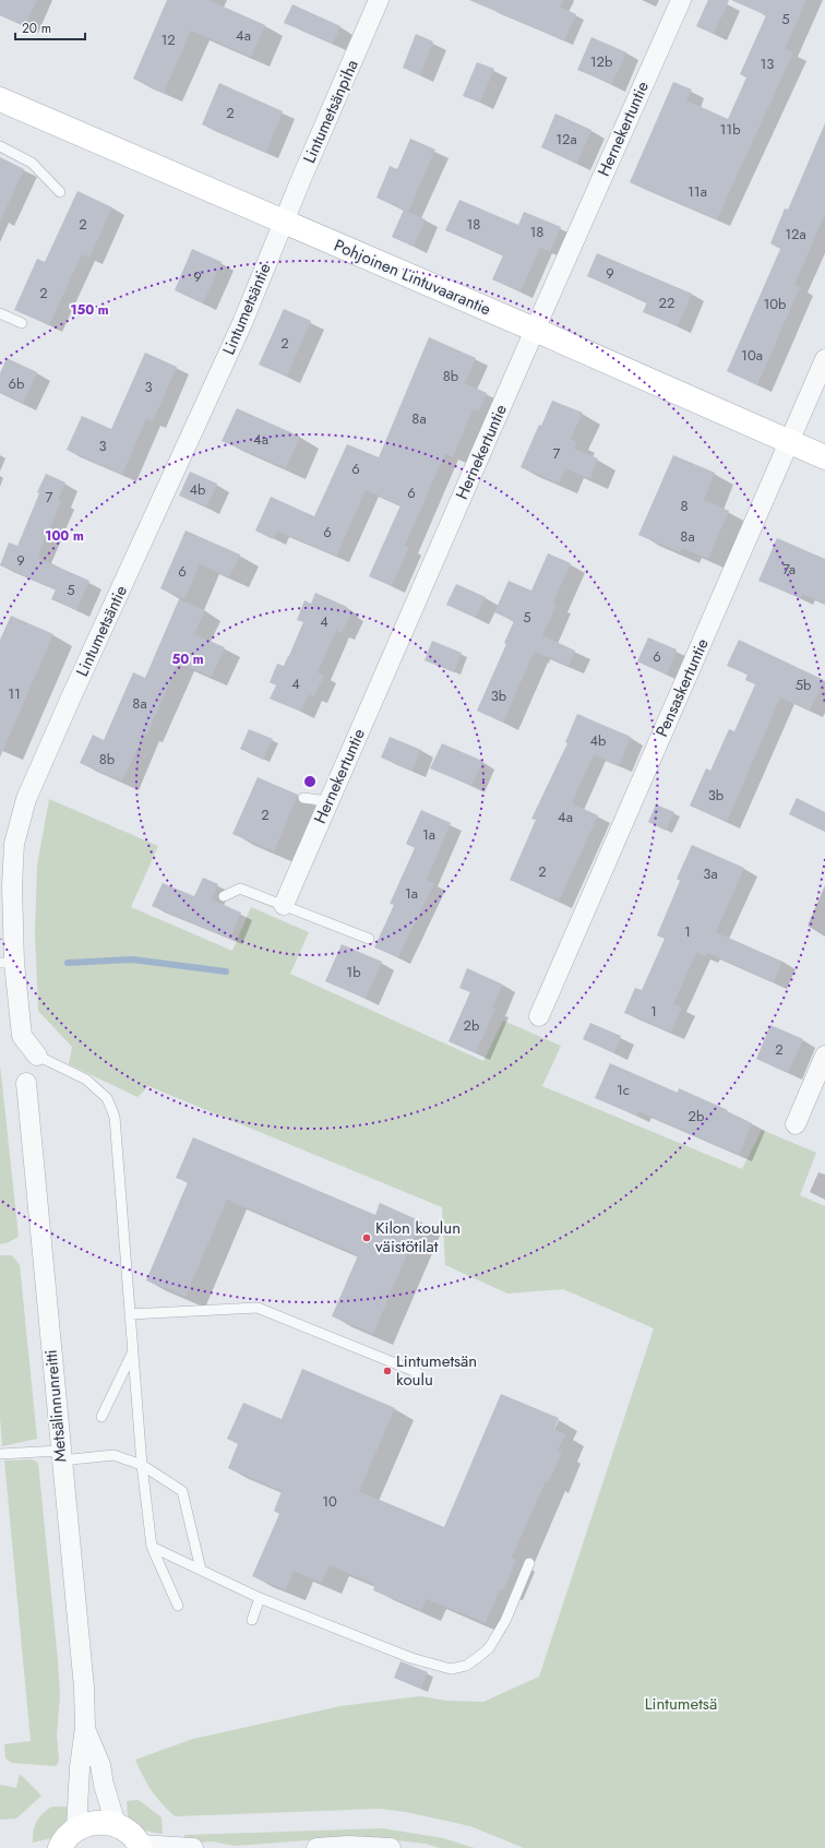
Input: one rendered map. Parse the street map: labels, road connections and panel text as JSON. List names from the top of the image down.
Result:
{
  "streets": {
    "street": [
      "Lintumetsänpiha",
      "Hernekertuntie",
      "Pohjoinen Lintuvaarantie",
      "Lintumetsäntie",
      "Pensaskertuntie",
      "Metsälinnunreitti"
    ]
  },
  "crossings": [
    ["Lintumetsänpiha", "Pohjoinen Lintuvaarantie"],
    ["Lintumetsänpiha", "Lintumetsäntie"],
    ["Hernekertuntie", "Pohjoinen Lintuvaarantie"],
    ["Pohjoinen Lintuvaarantie", "Lintumetsäntie"],
    ["Pohjoinen Lintuvaarantie", "Pensaskertuntie"]
  ],
  "parks": ["Lintumetsä"],
  "places": ["Kilon koulun väistötilat", "Lintumetsän koulu"],
  "house_numbers": [
    "5",
    "4a",
    "12",
    "12b",
    "13",
    "2",
    "11b",
    "12a",
    "11a",
    "2",
    "18",
    "18",
    "12a",
    "9",
    "9",
    "2",
    "22",
    "10b",
    "2",
    "10a",
    "8b",
    "6b",
    "3",
    "8a",
    "4a",
    "3",
    "7",
    "6",
    "4b",
    "6",
    "7",
    "8",
    "6",
    "8a",
    "9",
    "7a",
    "6",
    "5",
    "5",
    "4",
    "6",
    "4",
    "5b",
    "11",
    "3b",
    "8a",
    "4b",
    "8b",
    "3b",
    "2",
    "4a",
    "1a",
    "2",
    "3a",
    "1a",
    "1",
    "1b",
    "1",
    "2b",
    "2",
    "1c",
    "2b",
    "10"
  ],
  "scale_bar": "20 m",
  "rings": ["150 m", "100 m", "50 m"]
}
